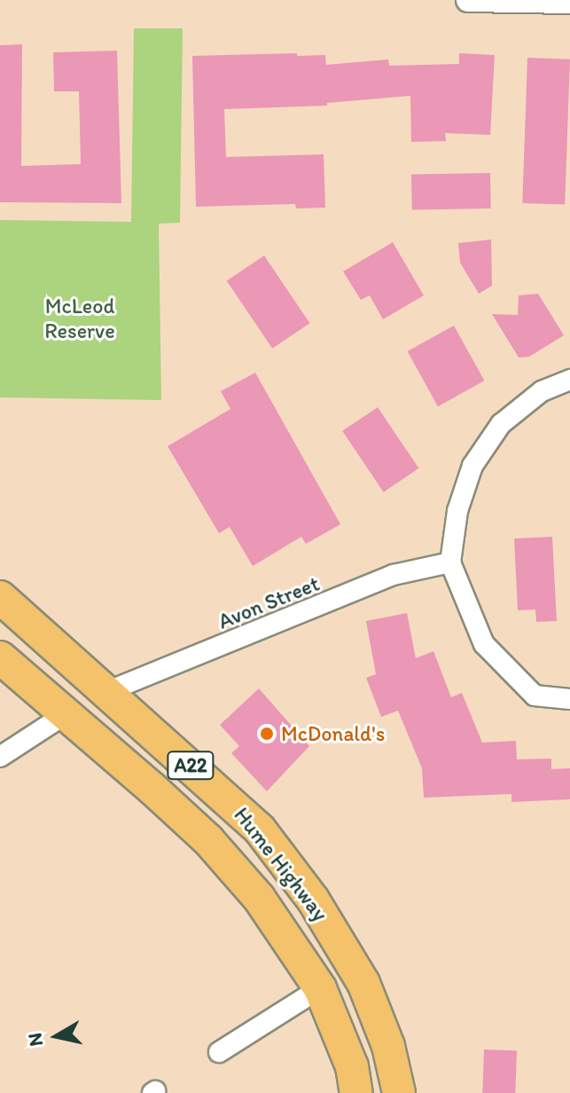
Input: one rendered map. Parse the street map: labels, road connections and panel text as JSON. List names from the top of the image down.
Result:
{
  "streets": {
    "highway": ["A22", "Hume Highway"],
    "street": ["Avon Street"]
  },
  "crossings": [
    ["Avon Street", "Hume Highway"]
  ],
  "parks": ["McLeod Reserve"],
  "places": ["McDonald's"],
  "north": "left"
}
